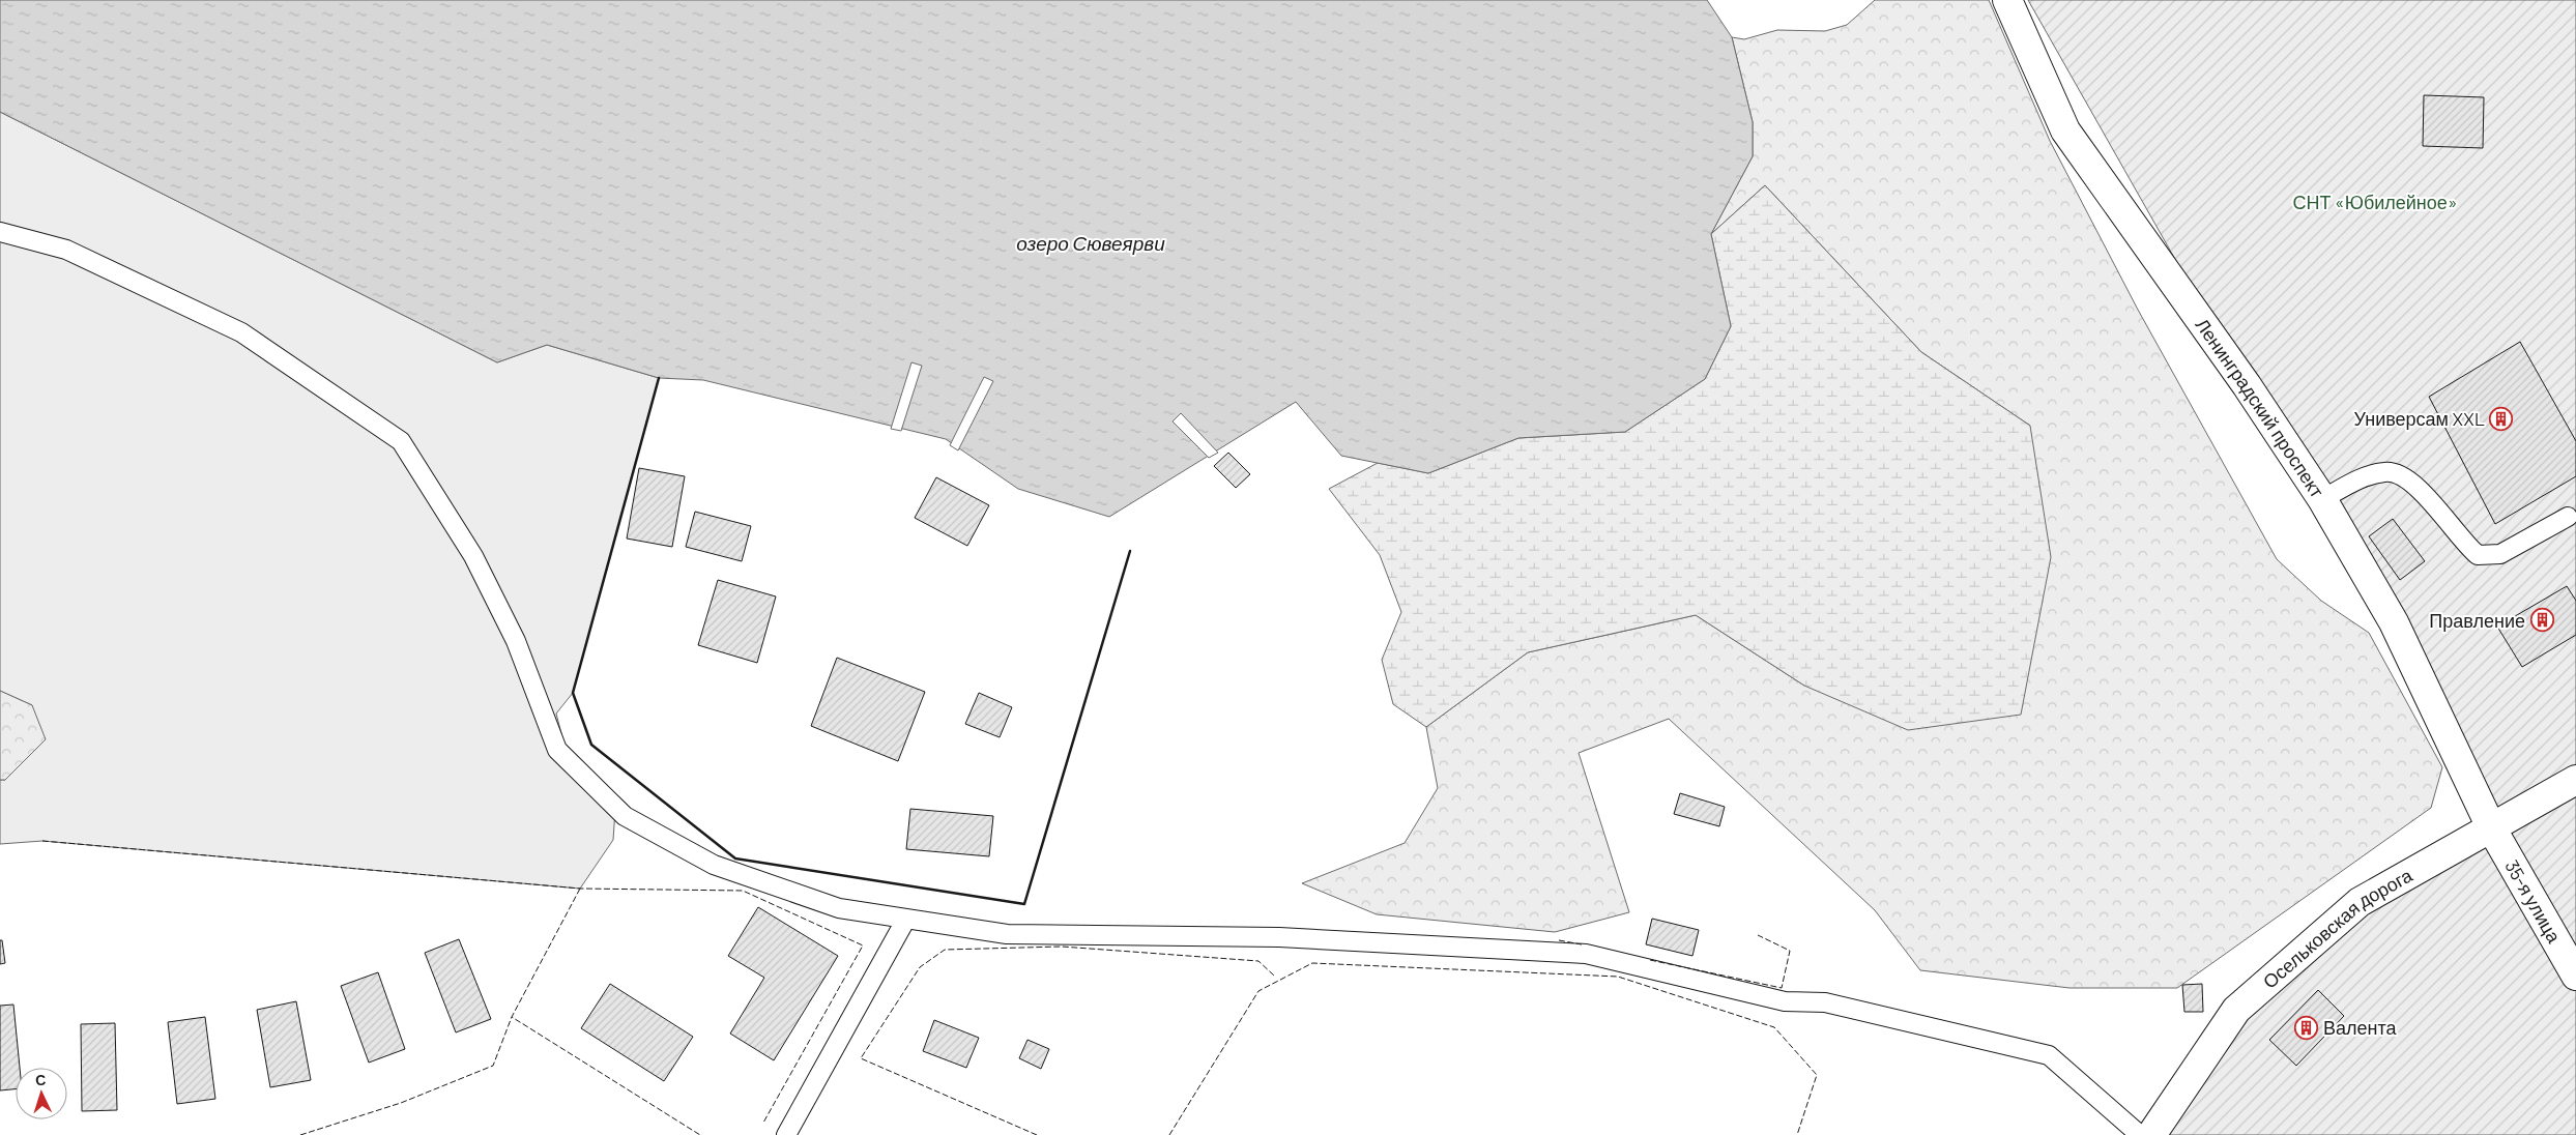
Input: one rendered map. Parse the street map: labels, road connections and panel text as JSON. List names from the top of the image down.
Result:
{
  "streets": {
    "street": ["Ленинградский проспект", "35-я улица", "Осельковская дорога"]
  },
  "crossings": [
    ["Ленинградский проспект", "35-я улица"],
    ["Ленинградский проспект", "Осельковская дорога"],
    ["35-я улица", "Осельковская дорога"]
  ],
  "water": ["озеро Сювеярви"],
  "parks": ["СНТ «Юбилейное»"],
  "places": {
    "building": ["Универсам XXL", "Правление", "Валента"]
  },
  "north": "top"
}
